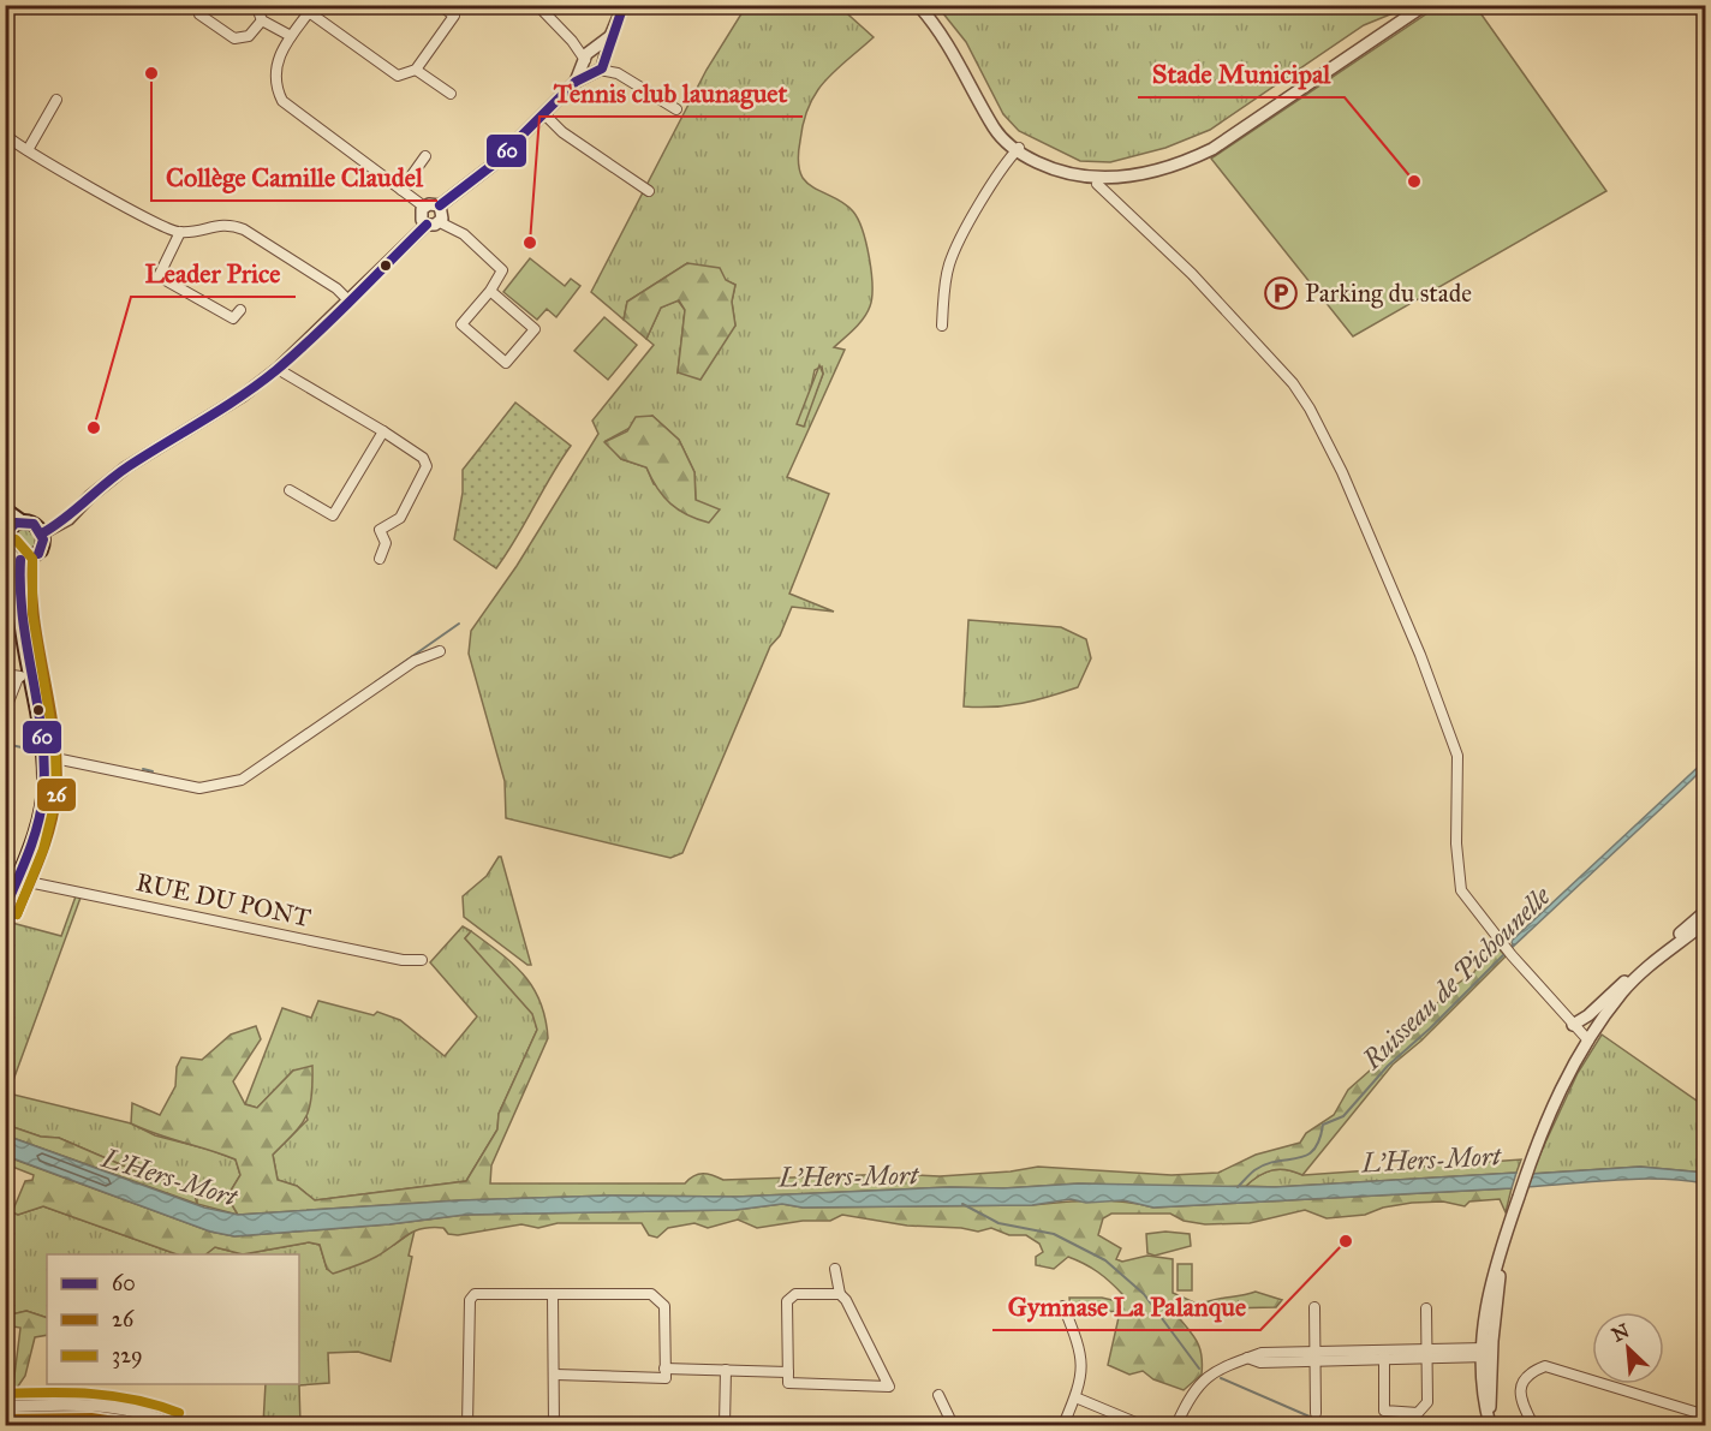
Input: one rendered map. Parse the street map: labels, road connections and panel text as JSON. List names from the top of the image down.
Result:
{
  "streets": {
    "street": ["RUE DU PONT"]
  },
  "water": ["Ruisseau de Pichounelle", "L'Hers-Mort"],
  "places": {
    "other": [
      "Collège Camille Claudel",
      "Stade Municipal",
      "Tennis club launaguet",
      "Leader Price",
      "Gymnase La Palanque"
    ],
    "parking": ["Parking du stade"]
  },
  "lines": ["transit line 60", "transit line 329", "transit line 26"],
  "legend": ["60", "26", "329"],
  "north": "top left"
}
